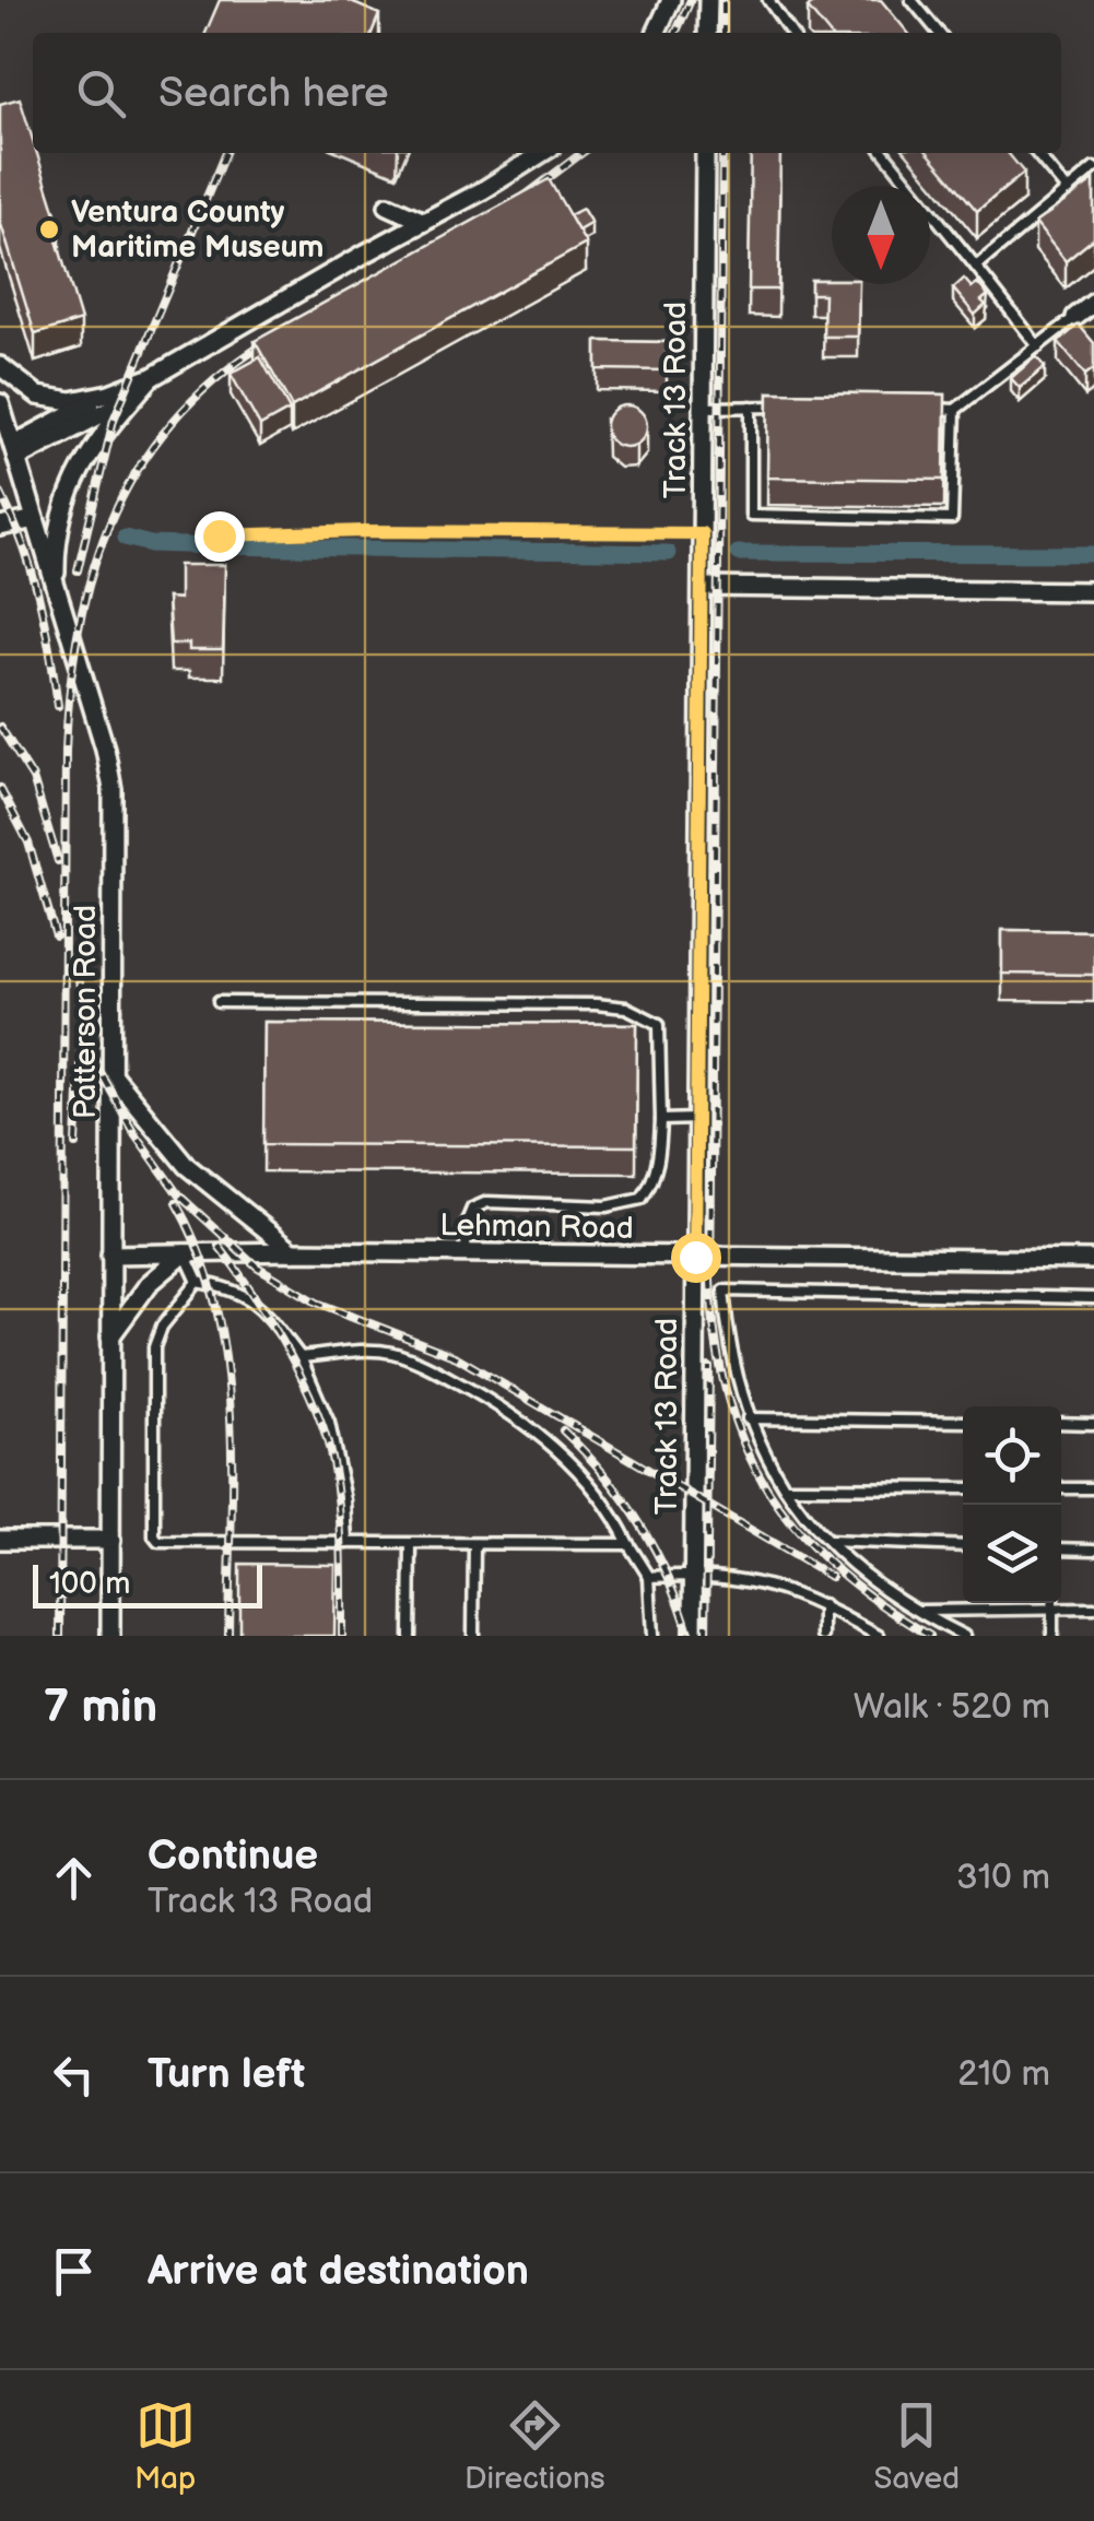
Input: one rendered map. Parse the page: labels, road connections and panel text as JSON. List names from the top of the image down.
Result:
{
  "streets": {
    "street": ["Track 13 Road", "Patterson Road", "Lehman Road"]
  },
  "crossings": [
    ["Track 13 Road", "Lehman Road"],
    ["Patterson Road", "Lehman Road"]
  ],
  "places": ["Ventura County Maritime Museum"],
  "scale_bar": "100 m",
  "north": "bottom",
  "page": {
    "search": "Search here",
    "scale": "100 m",
    "heading": ["7 min", "Walk · 520 m"],
    "list": [
      ["Continue", "Track 13 Road", "310 m"],
      ["Turn left", "210 m"],
      "Arrive at destination"
    ],
    "nav": ["Map", "Directions", "Saved"]
  }
}
